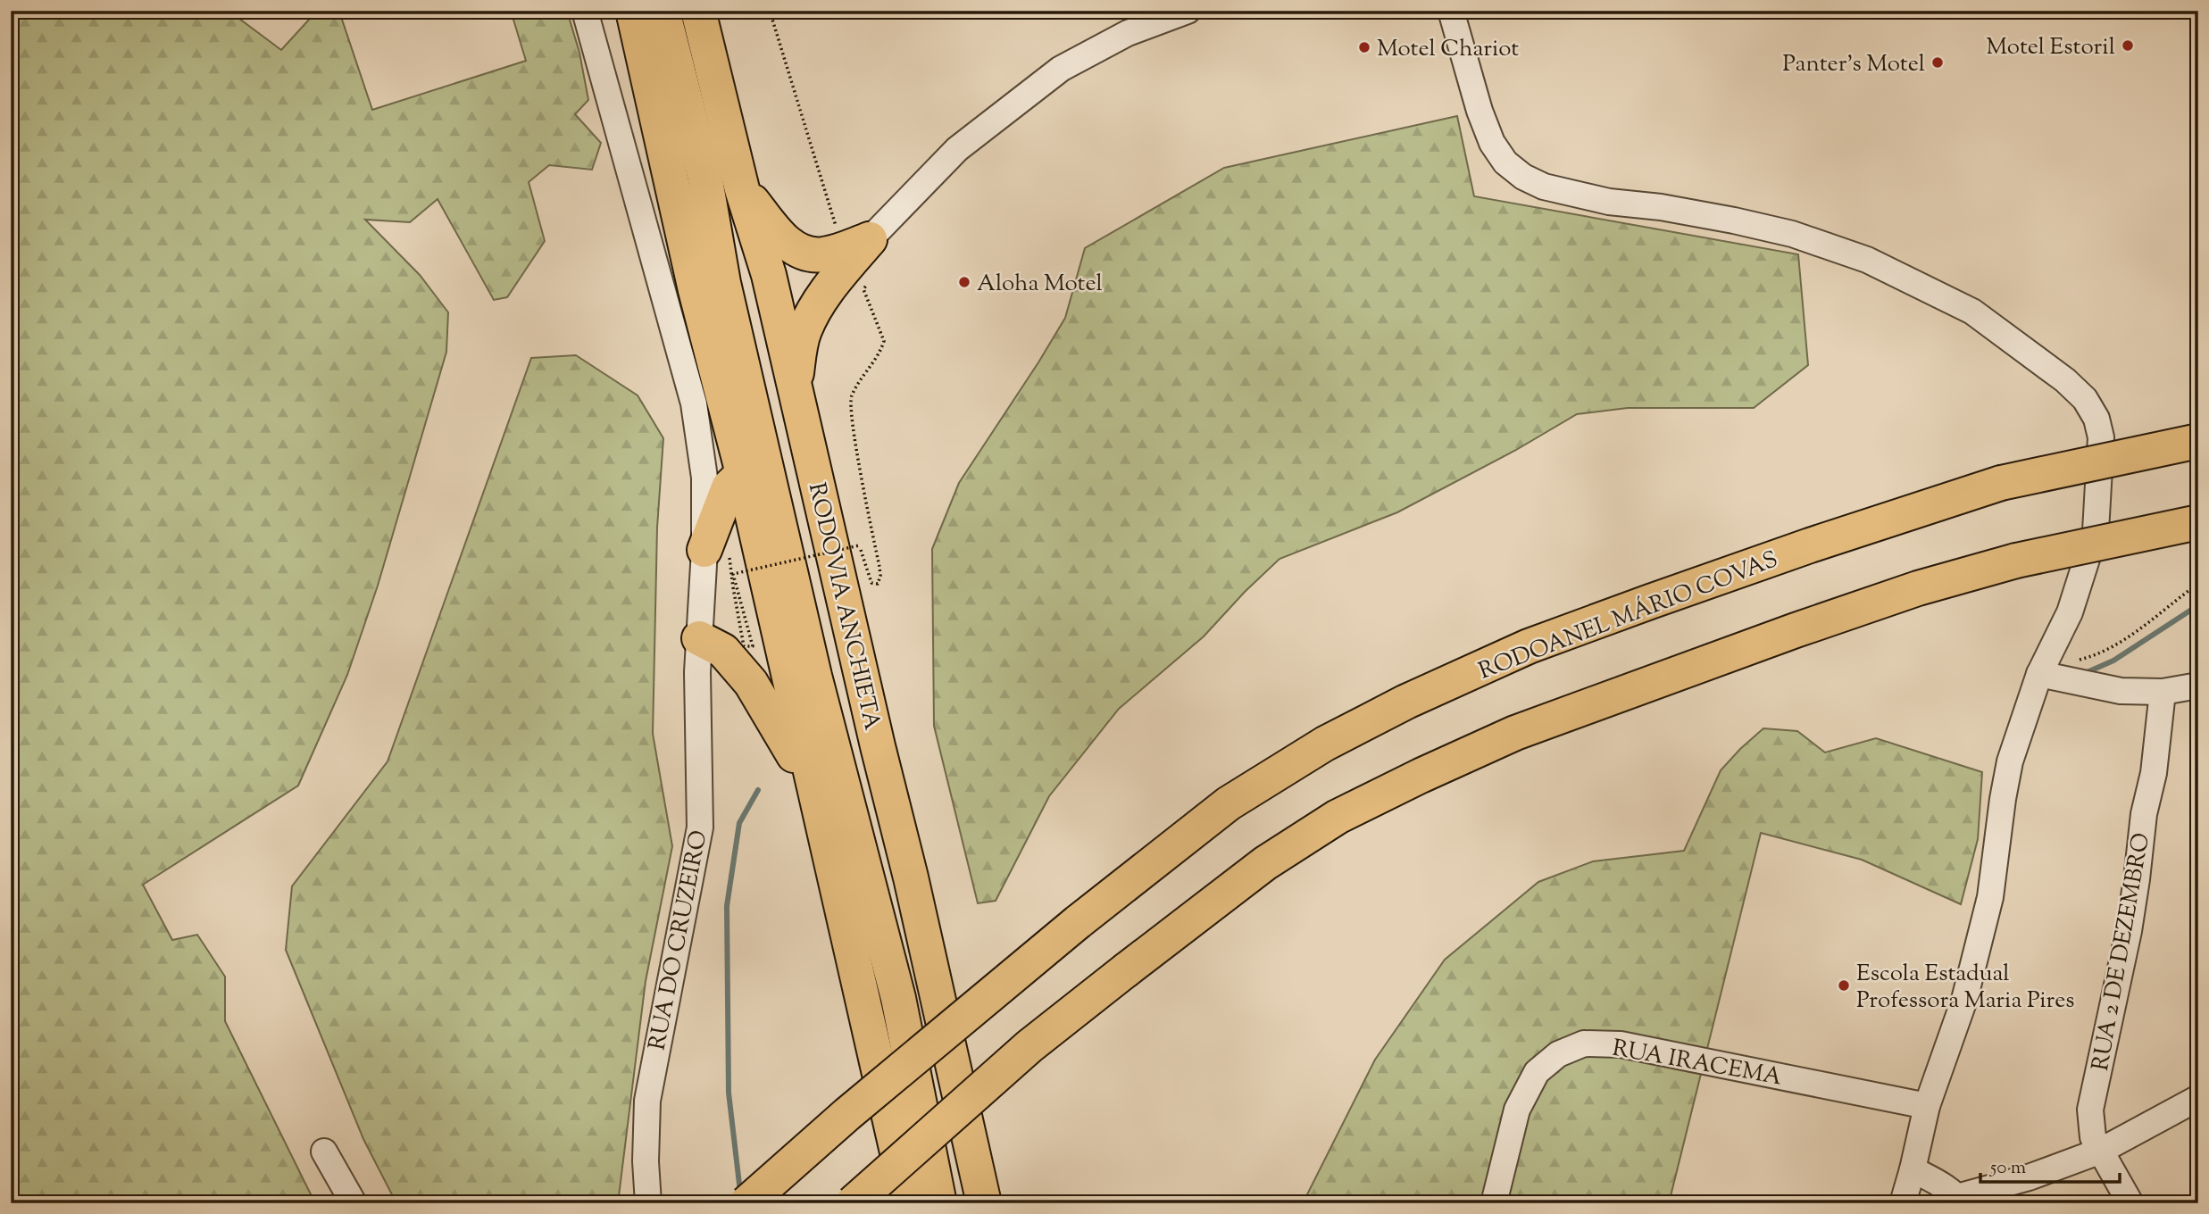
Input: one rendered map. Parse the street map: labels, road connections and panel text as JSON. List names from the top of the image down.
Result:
{
  "streets": {
    "highway": ["RODOVIA ANCHIETA", "RODOANEL MÁRIO COVAS"],
    "street": ["RUA DO CRUZEIRO", "RUA 2 DE DEZEMBRO", "RUA IRACEMA"]
  },
  "places": [
    "Motel Estoril",
    "Motel Chariot",
    "Panter's Motel",
    "Aloha Motel",
    "Escola Estadual Professora Maria Pires"
  ],
  "scale_bar": "50 m"
}
